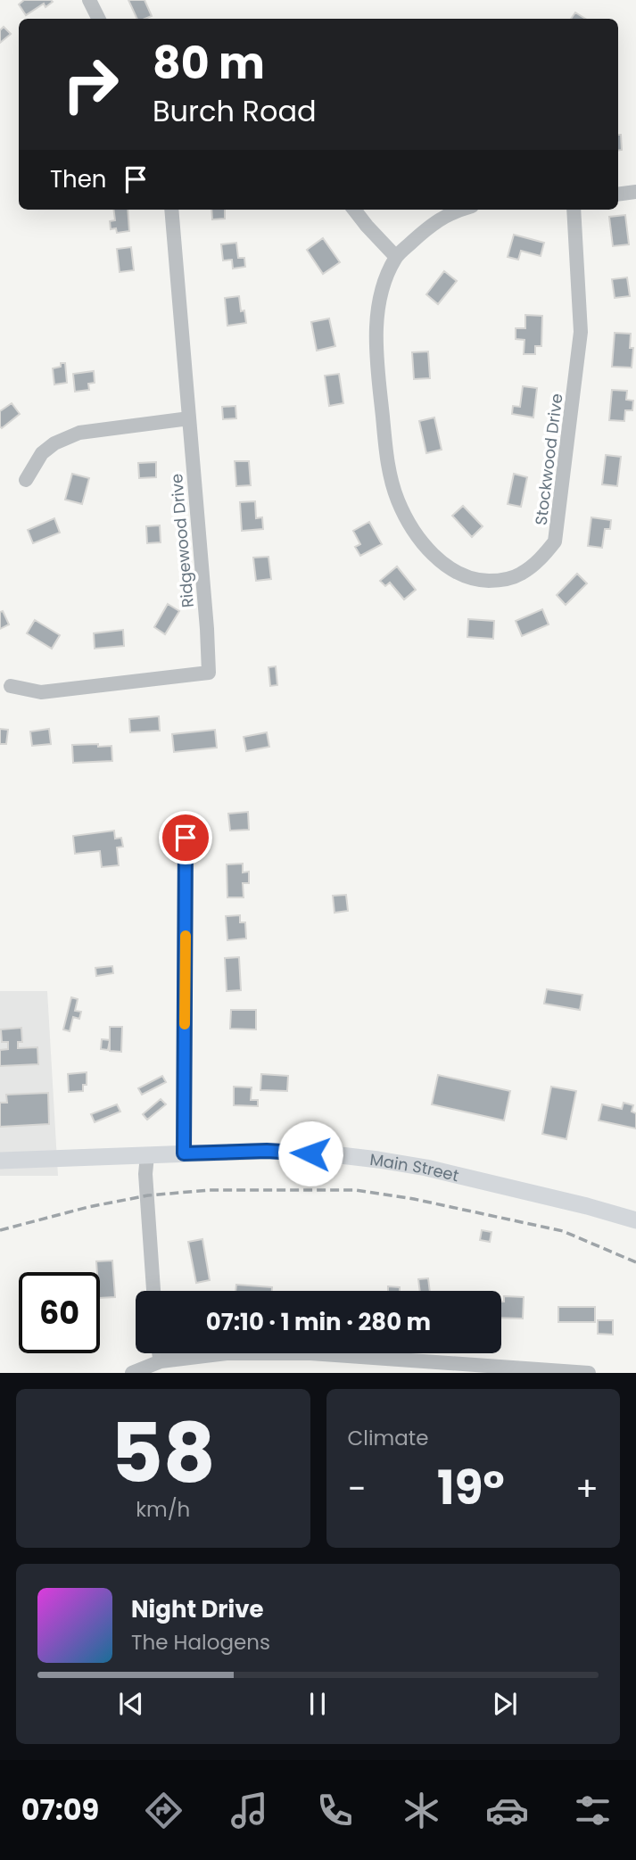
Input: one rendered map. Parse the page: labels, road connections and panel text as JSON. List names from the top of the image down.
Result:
{
  "streets": {
    "main road": ["Main Street"],
    "street": ["Stockwood Drive", "Ridgewood Drive"]
  },
  "page": {
    "turn": ["80 m", "Burch Road"],
    "then": "Then",
    "limit": "60",
    "trip": "07:10 · 1 min · 280 m",
    "tile": [
      ["58", "km/h"],
      "Climate"
    ],
    "heat": ["−", "19°", "+"],
    "song": ["Night Drive", "The Halogens"],
    "tabs": "07:09"
  }
}
